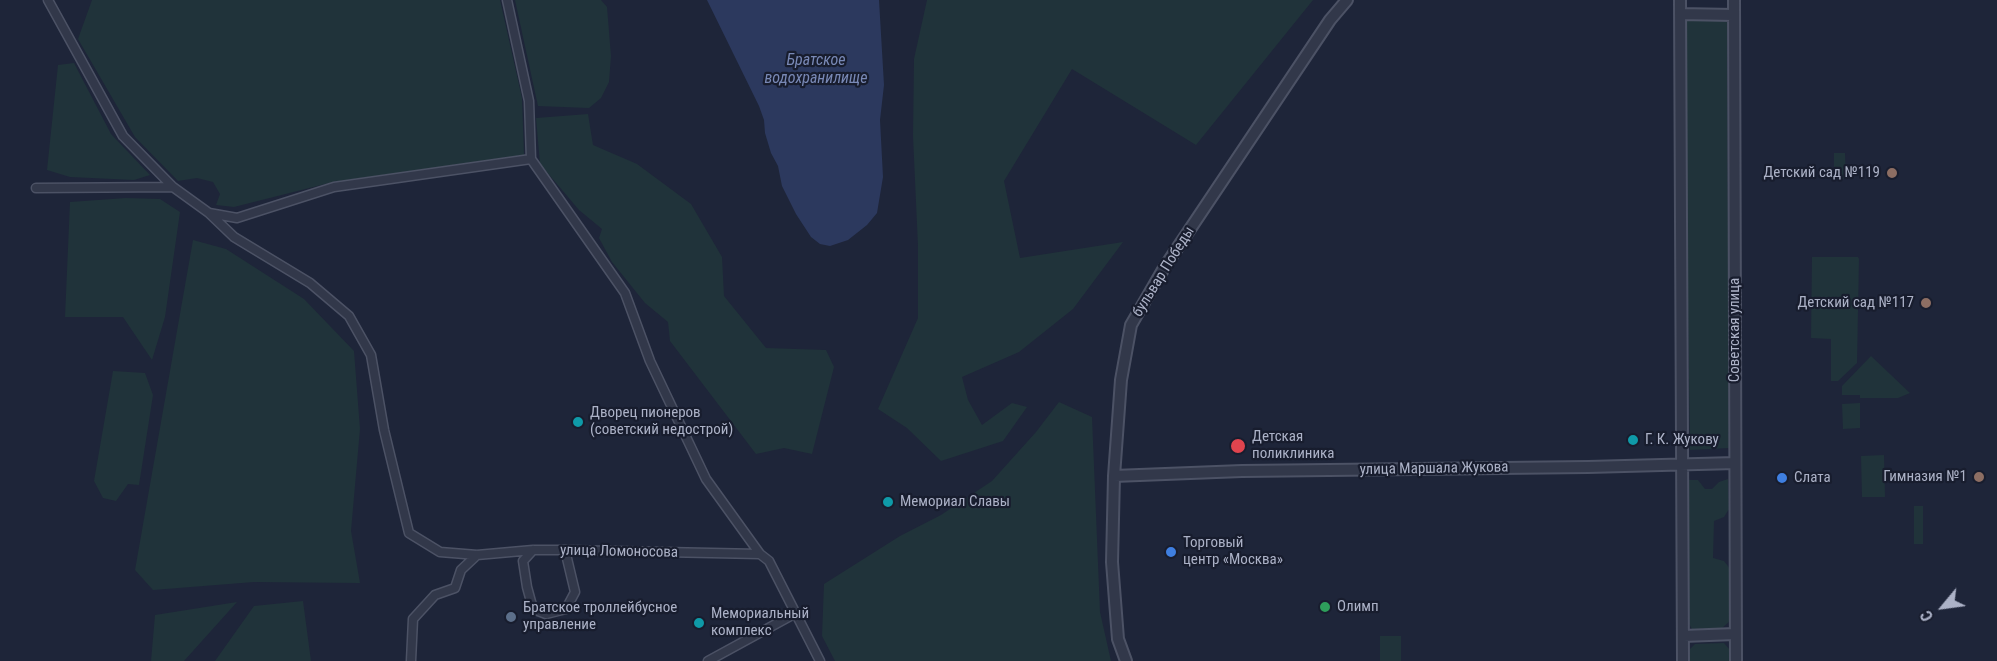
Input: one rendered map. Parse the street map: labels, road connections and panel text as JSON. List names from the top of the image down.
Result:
{
  "streets": {
    "street": [
      "бульвар Победы",
      "Советская улица",
      "улица Маршала Жукова",
      "улица Ломоносова"
    ]
  },
  "crossings": [
    ["бульвар Победы", "улица Маршала Жукова"],
    ["Советская улица", "улица Маршала Жукова"]
  ],
  "water": ["Братское водохранилище"],
  "places": [
    "Детский сад №119",
    "Детский сад №117",
    "Дворец пионеров (советский недострой)",
    "Г. К. Жукову",
    "Детская поликлиника",
    "Гимназия №1",
    "Слата",
    "Мемориал Славы",
    "Торговый центр «Москва»",
    "Олимп",
    "Братское троллейбусное управление",
    "Мемориальный комплекс"
  ],
  "north": "bottom left"
}
